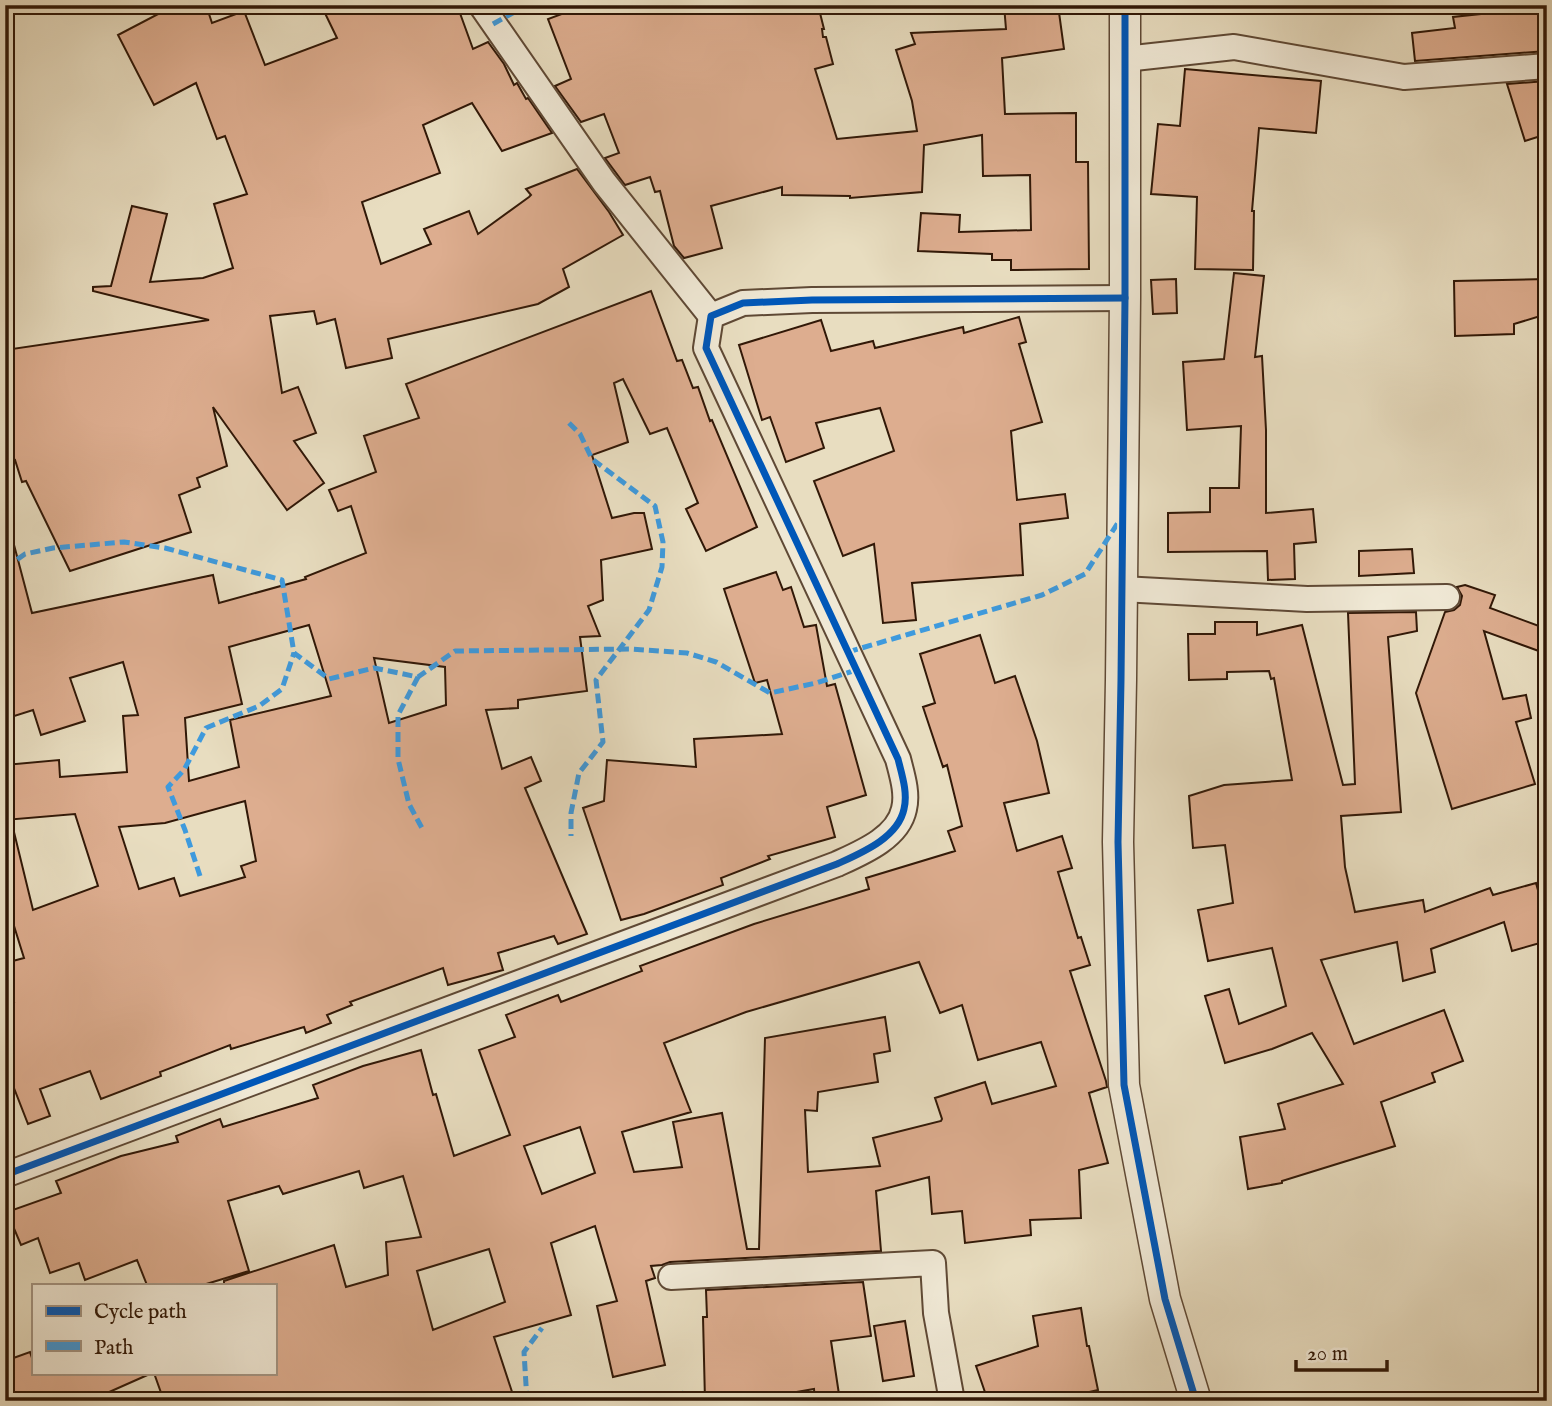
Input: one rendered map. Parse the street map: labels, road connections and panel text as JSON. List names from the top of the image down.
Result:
{
  "legend": ["Cycle path", "Path"],
  "scale_bar": "20 m"
}
